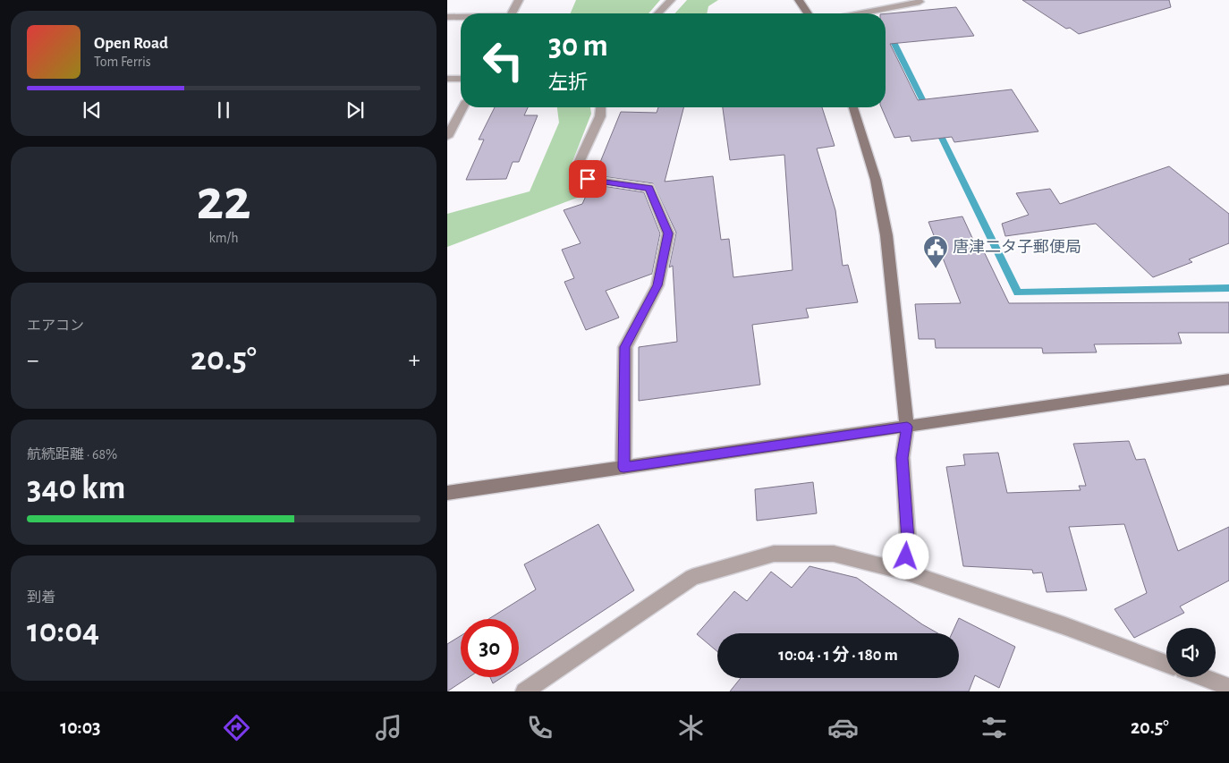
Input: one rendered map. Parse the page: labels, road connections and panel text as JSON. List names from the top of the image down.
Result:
{
  "places": {
    "public building": ["唐津二タ子郵便局"]
  },
  "page": {
    "turn": ["30 m", "左折"],
    "song": ["Open Road", "Tom Ferris"],
    "tile": [
      ["22", "km/h"],
      "エアコン",
      ["航続距離 · 68%", "340 km"],
      ["到着", "10:04"]
    ],
    "heat": ["−", "20.5°", "+"],
    "limit": "30",
    "trip": "10:04 · 1 分 · 180 m",
    "tabs": ["10:03", "20.5°"]
  }
}
